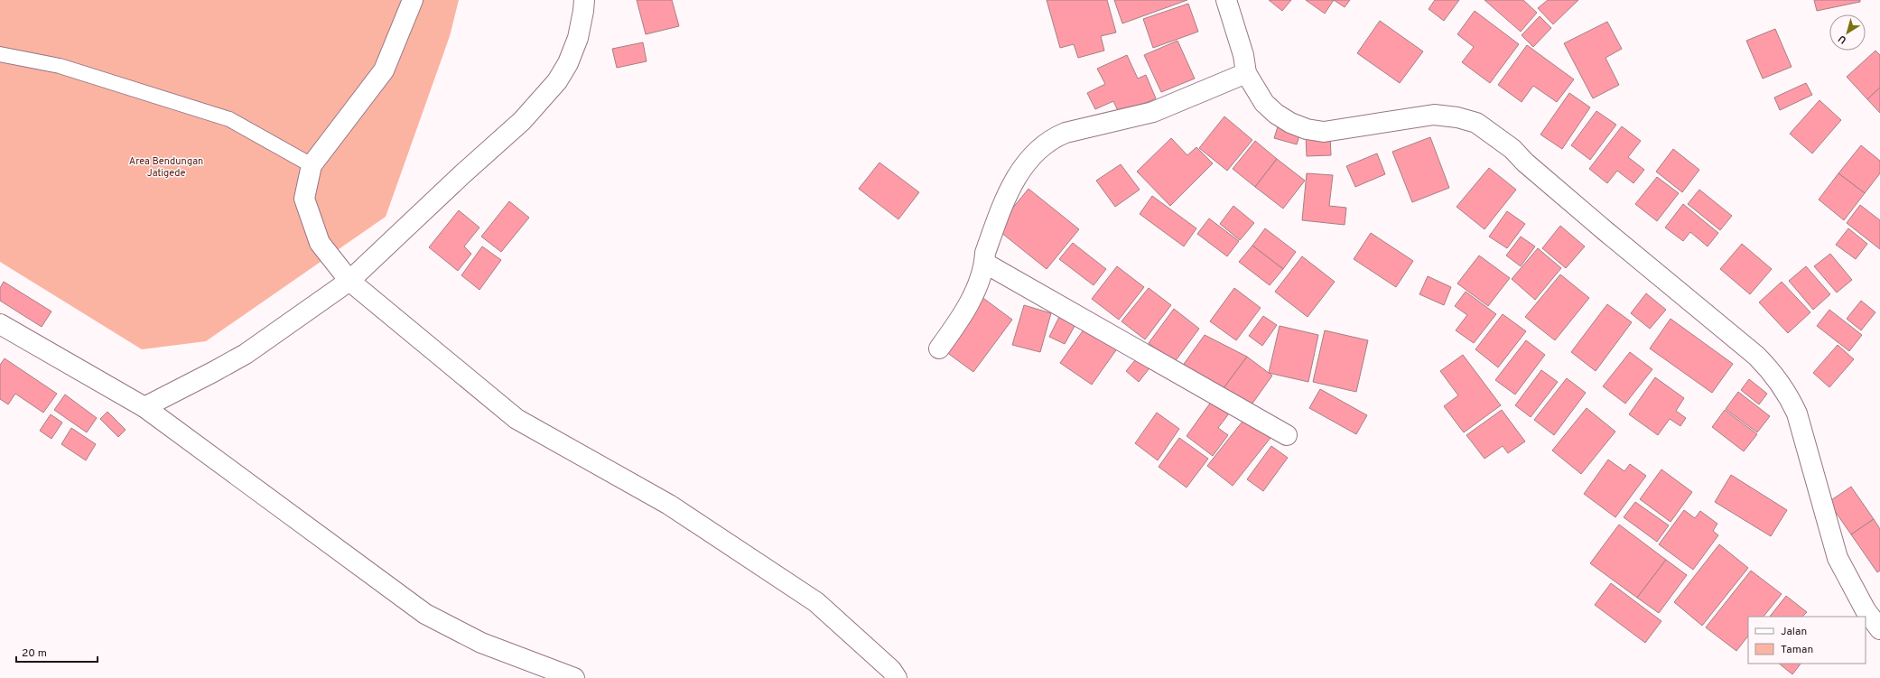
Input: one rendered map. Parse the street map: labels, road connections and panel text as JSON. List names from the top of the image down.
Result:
{
  "parks": ["Area Bendungan Jatigede"],
  "legend": ["Jalan", "Taman"],
  "scale_bar": "20 m",
  "north": "bottom left"
}
